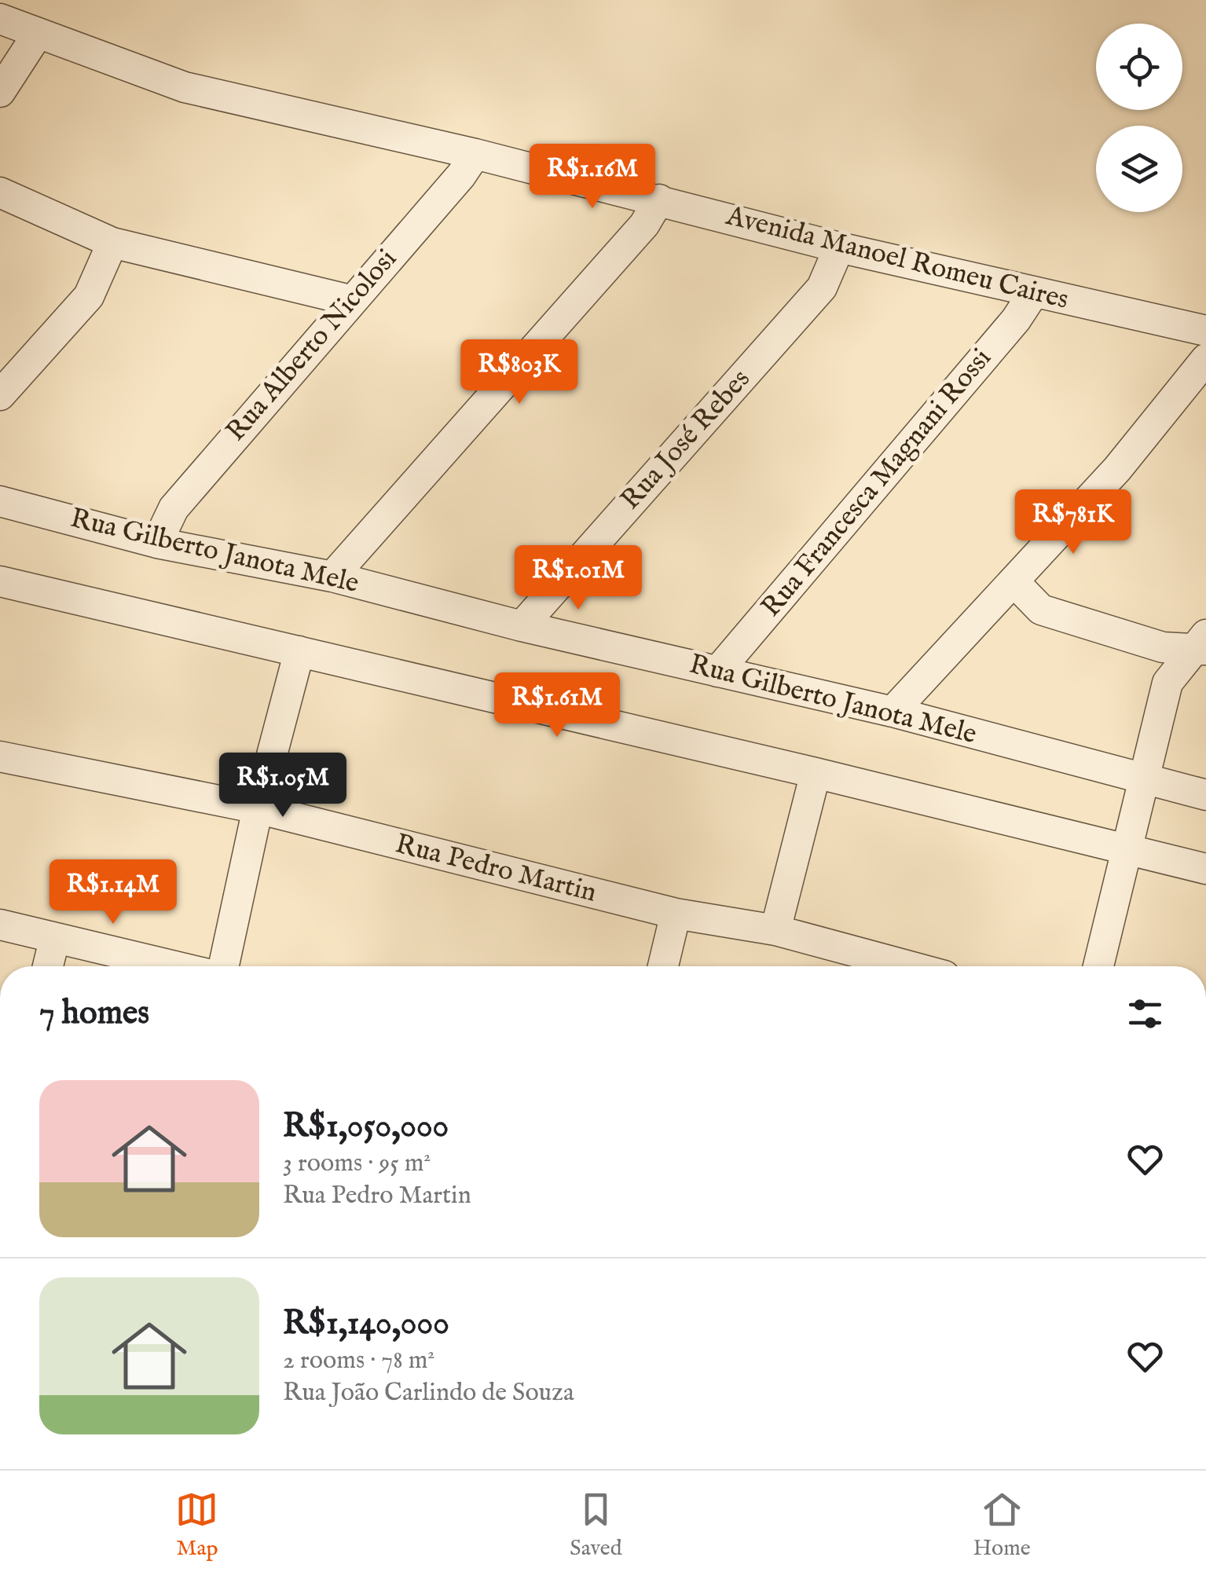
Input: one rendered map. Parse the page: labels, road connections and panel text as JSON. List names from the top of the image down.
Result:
{
  "streets": {
    "street": [
      "Avenida Manoel Romeu Caires",
      "Rua Alberto Nicolosi",
      "Rua José Rebes",
      "Rua Francesca Magnani Rossi",
      "Rua Gilberto Janota Mele",
      "Rua Pedro Martin"
    ]
  },
  "crossings": [
    ["Avenida Manoel Romeu Caires", "Rua Alberto Nicolosi"],
    ["Avenida Manoel Romeu Caires", "Rua José Rebes"],
    ["Avenida Manoel Romeu Caires", "Rua Francesca Magnani Rossi"],
    ["Rua Alberto Nicolosi", "Rua Gilberto Janota Mele"],
    ["Rua José Rebes", "Rua Gilberto Janota Mele"],
    ["Rua Francesca Magnani Rossi", "Rua Gilberto Janota Mele"]
  ],
  "page": {
    "price": [
      "R$1.16M",
      "R$803K",
      "R$781K",
      "R$1.01M",
      "R$1.61M",
      "R$1.05M",
      "R$1.14M"
    ],
    "heading": "7 homes",
    "list": [
      {
        "name": "R$1,050,000",
        "note": "3 rooms · 95 m² · Rua Pedro Martin"
      },
      {
        "name": "R$1,140,000",
        "note": "2 rooms · 78 m² · Rua João Carlindo de Souza"
      }
    ],
    "tabs": ["Map", "Saved", "Home"]
  }
}
